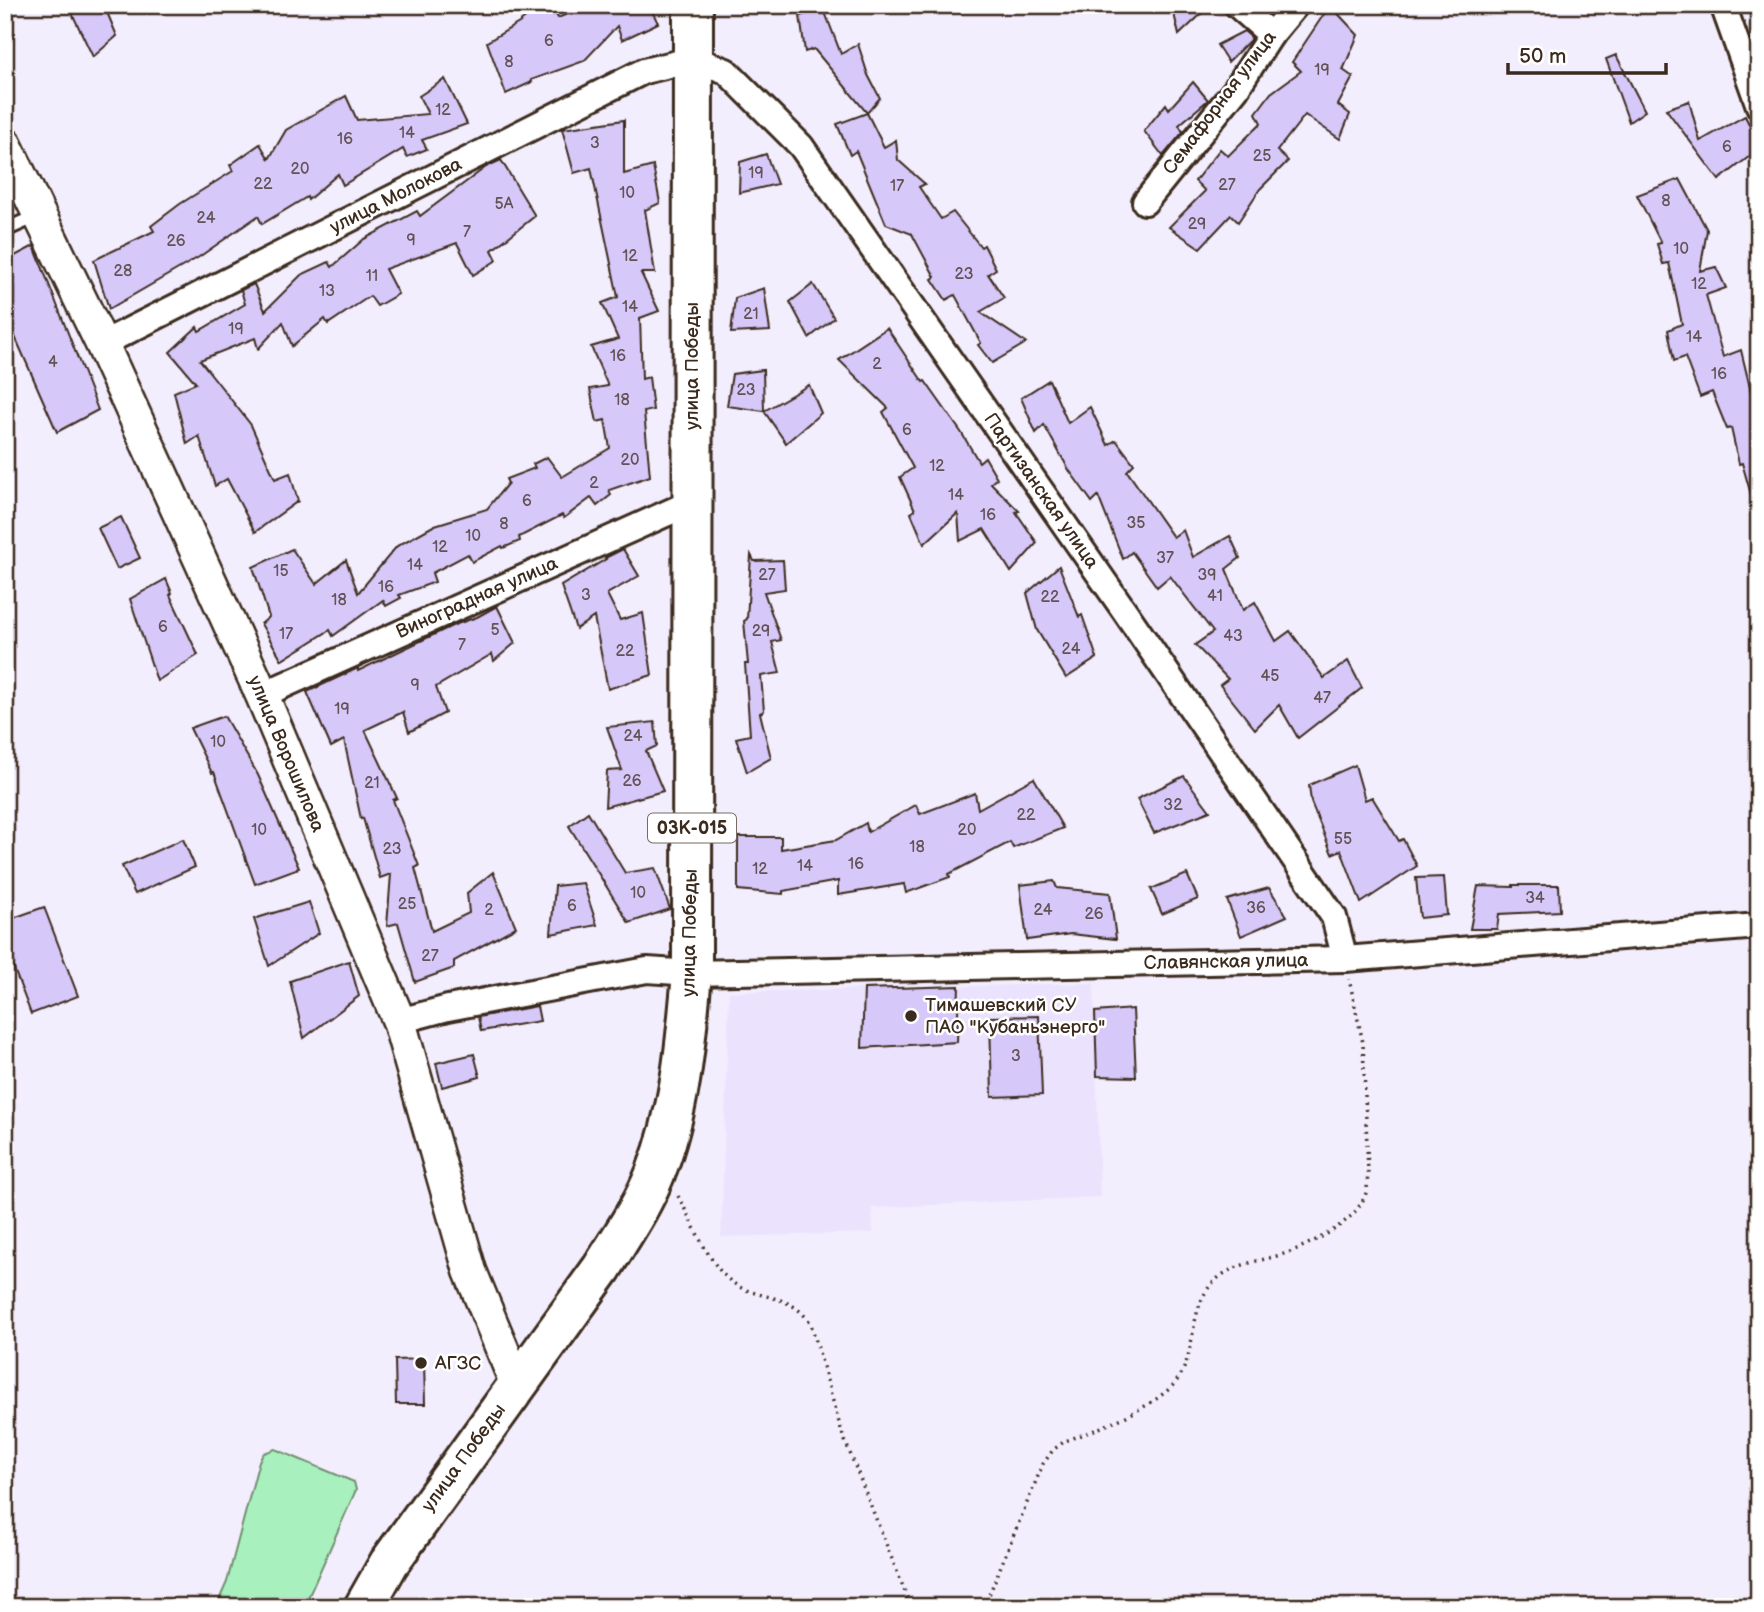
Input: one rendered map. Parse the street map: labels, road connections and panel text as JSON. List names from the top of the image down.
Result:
{
  "streets": {
    "main road": ["улица Победы", "03К-015"],
    "street": [
      "Семафорная улица",
      "улица Молокова",
      "Партизанская улица",
      "Виноградная улица",
      "улица Ворошилова",
      "Славянская улица"
    ]
  },
  "crossings": [
    ["улица Молокова", "улица Победы"],
    ["улица Молокова", "Партизанская улица"],
    ["улица Молокова", "улица Ворошилова"],
    ["улица Победы", "Партизанская улица"],
    ["улица Победы", "Виноградная улица"],
    ["улица Победы", "улица Ворошилова"],
    ["улица Победы", "Славянская улица"],
    ["Партизанская улица", "Славянская улица"],
    ["Виноградная улица", "улица Ворошилова"],
    ["улица Ворошилова", "Славянская улица"]
  ],
  "places": ["Тимашевский СУ ПАО \"Кубаньэнерго\"", "АГЗС"],
  "house_numbers": [
    "6",
    "8",
    "19",
    "12",
    "14",
    "16",
    "3",
    "6",
    "25",
    "20",
    "19",
    "22",
    "27",
    "17",
    "10",
    "8",
    "5А",
    "24",
    "29",
    "7",
    "9",
    "26",
    "10",
    "12",
    "28",
    "23",
    "11",
    "12",
    "13",
    "14",
    "21",
    "19",
    "14",
    "16",
    "4",
    "2",
    "16",
    "23",
    "18",
    "6",
    "20",
    "12",
    "2",
    "14",
    "6",
    "16",
    "35",
    "8",
    "10",
    "12",
    "37",
    "14",
    "15",
    "27",
    "39",
    "16",
    "3",
    "41",
    "22",
    "18",
    "6",
    "5",
    "29",
    "17",
    "43",
    "7",
    "24",
    "22",
    "45",
    "9",
    "47",
    "19",
    "24",
    "10",
    "26",
    "21",
    "32",
    "22",
    "10",
    "20",
    "55",
    "18",
    "23",
    "16",
    "14",
    "12",
    "10",
    "34",
    "25",
    "6",
    "36",
    "2",
    "24",
    "26",
    "27",
    "3"
  ],
  "scale_bar": "50 m"
}
